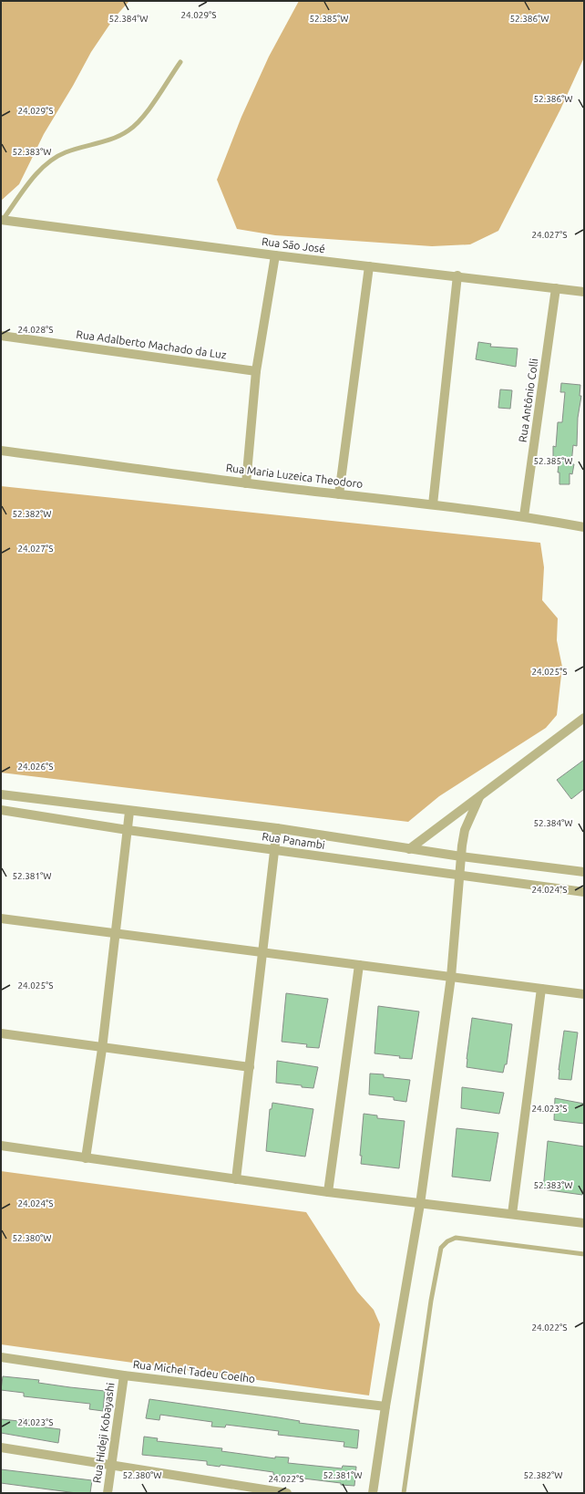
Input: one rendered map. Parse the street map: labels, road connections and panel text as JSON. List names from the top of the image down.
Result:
{
  "streets": {
    "street": [
      "Rua São José",
      "Rua Adalberto Machado da Luz",
      "Rua Antônio Colli",
      "Rua Maria Luzeica Theodoro",
      "Rua Panambi",
      "Rua Michel Tadeu Coelho",
      "Rua Hideji Kobayashi"
    ]
  },
  "crossings": [
    ["Rua São José", "Rua Antônio Colli"],
    ["Rua Antônio Colli", "Rua Maria Luzeica Theodoro"],
    ["Rua Michel Tadeu Coelho", "Rua Hideji Kobayashi"]
  ],
  "coordinates": [
    "24.029°S",
    "52.384°W",
    "52.385°W",
    "52.386°W",
    "52.383°W",
    "24.027°S",
    "24.028°S",
    "52.382°W",
    "24.025°S",
    "24.026°S",
    "52.381°W",
    "24.024°S",
    "24.023°S",
    "52.380°W",
    "24.022°S"
  ]
}
